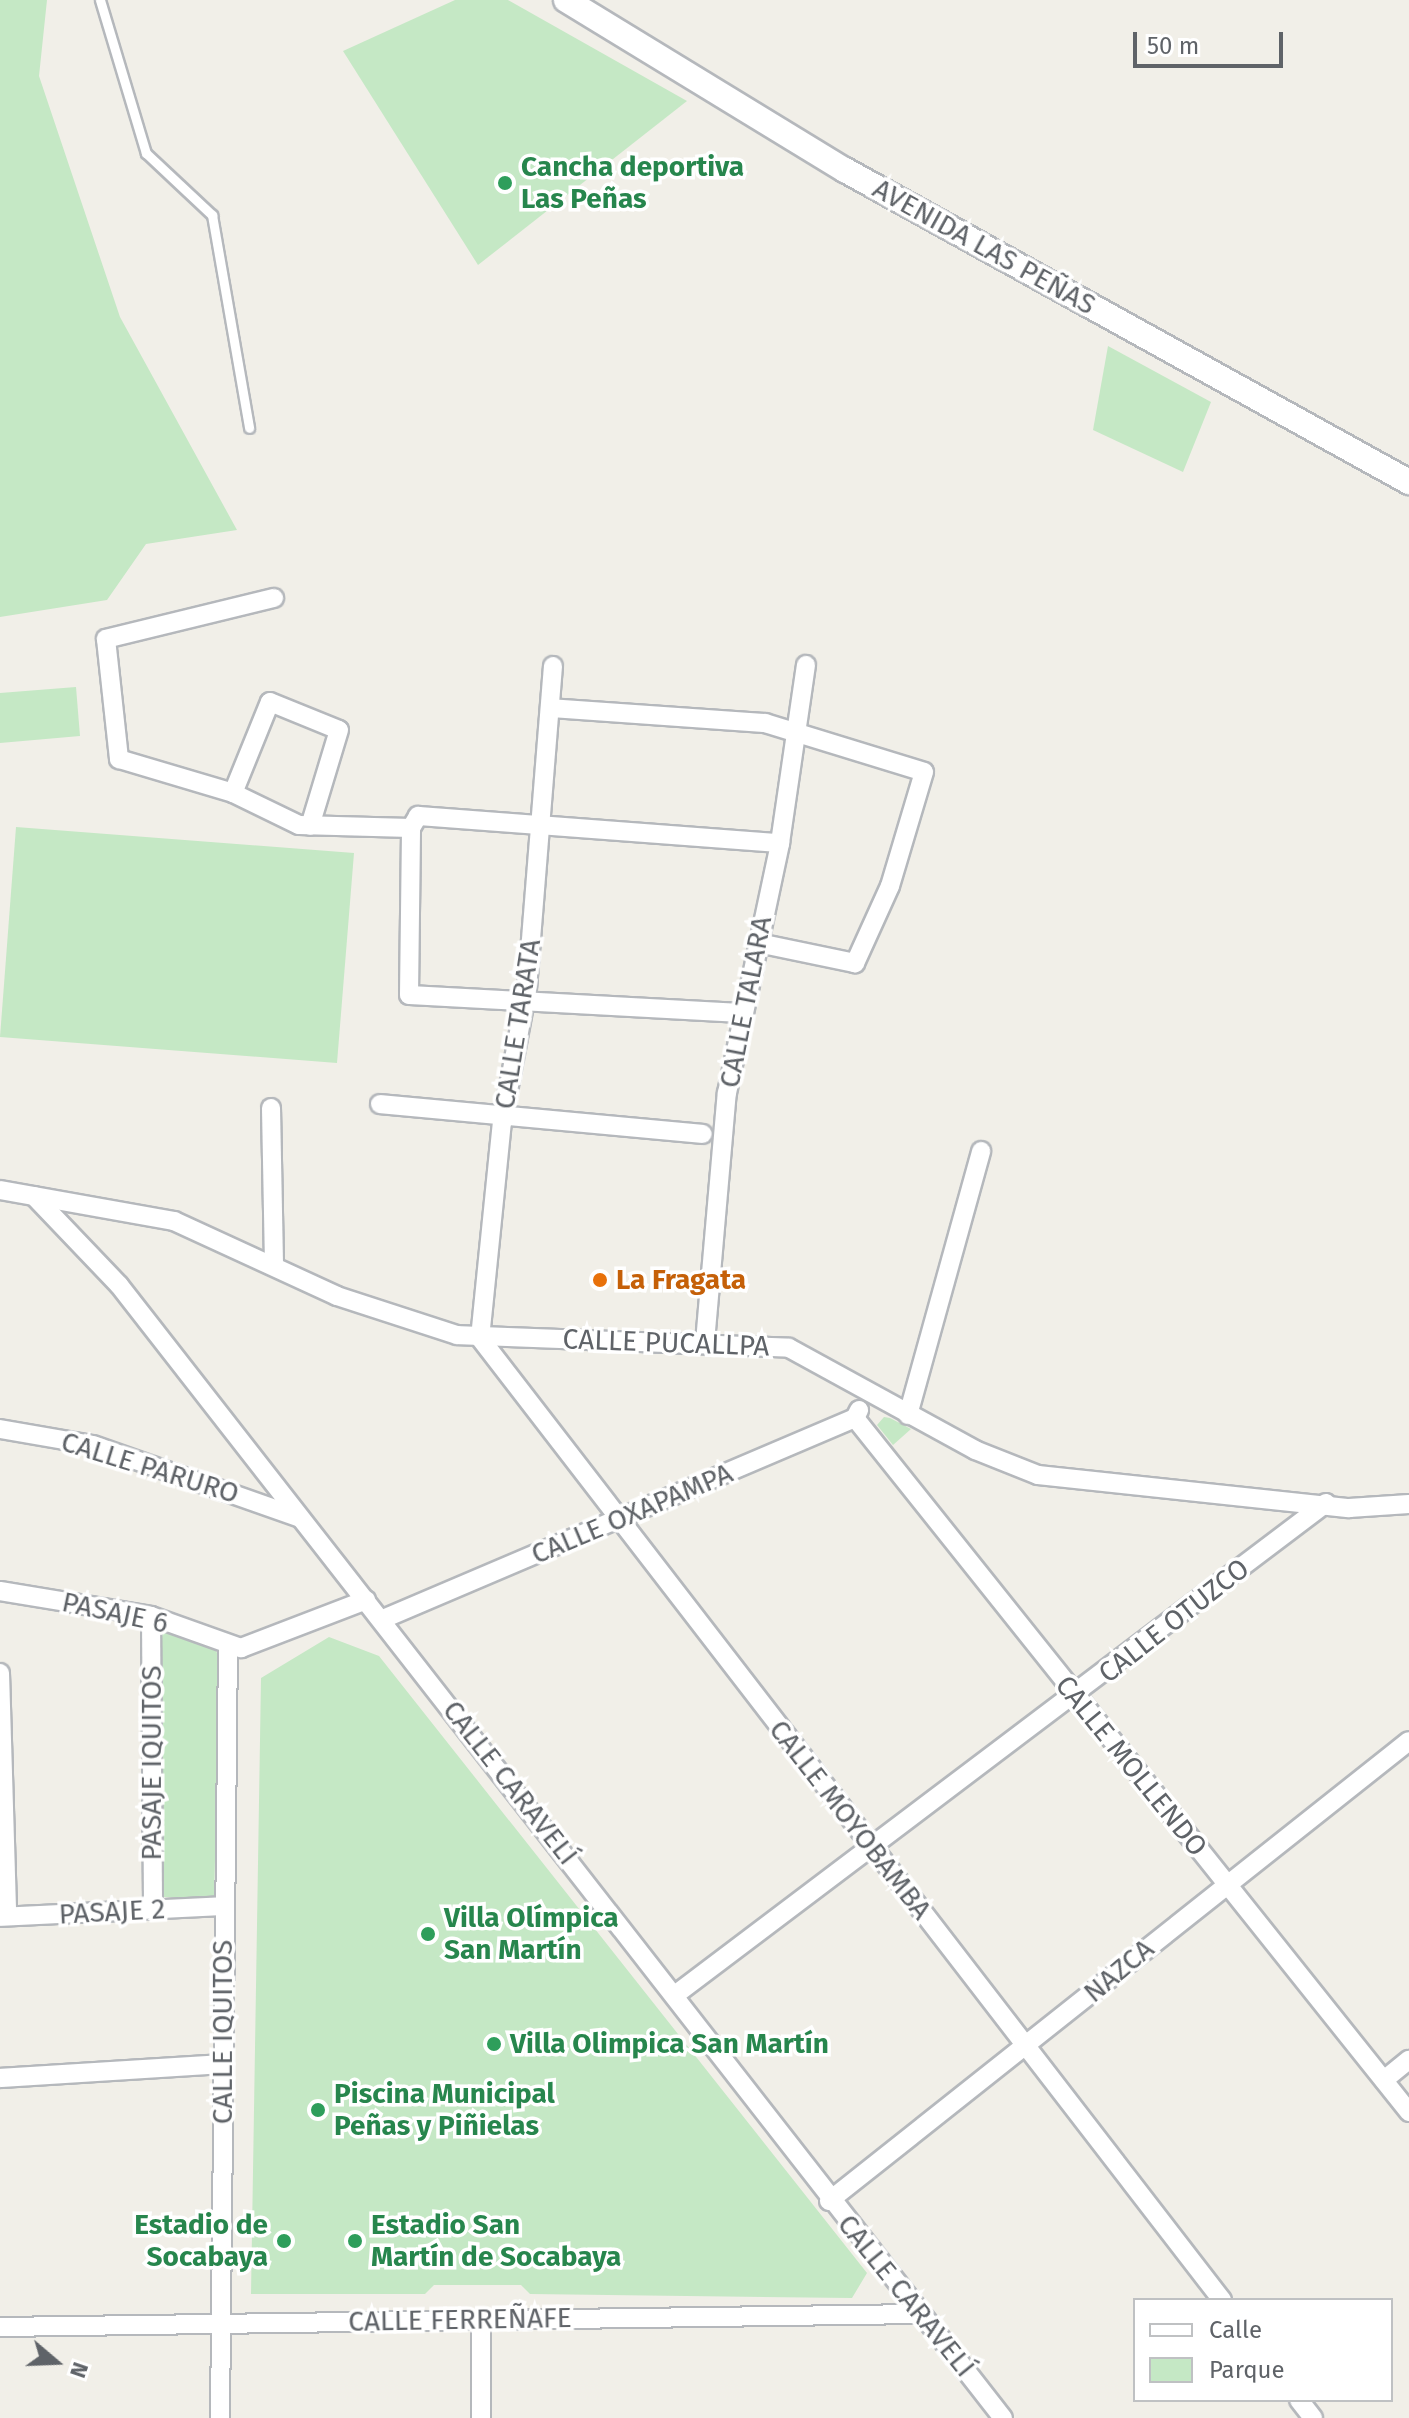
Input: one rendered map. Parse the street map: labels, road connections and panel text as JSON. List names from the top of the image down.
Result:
{
  "streets": {
    "street": [
      "AVENIDA LAS PEÑAS",
      "CALLE TALARA",
      "CALLE TARATA",
      "CALLE PUCALLPA",
      "CALLE PARURO",
      "CALLE OXAPAMPA",
      "PASAJE 6",
      "CALLE OTUZCO",
      "PASAJE IQUITOS",
      "CALLE MOLLENDO",
      "CALLE CARAVELÍ",
      "CALLE MOYOBAMBA",
      "PASAJE 2",
      "NAZCA",
      "CALLE IQUITOS",
      "CALLE FERREÑAFE"
    ]
  },
  "crossings": [
    ["CALLE TALARA", "CALLE PUCALLPA"],
    ["CALLE TARATA", "CALLE PUCALLPA"],
    ["CALLE TARATA", "CALLE MOYOBAMBA"],
    ["CALLE PUCALLPA", "CALLE OTUZCO"],
    ["CALLE PUCALLPA", "CALLE CARAVELÍ"],
    ["CALLE PUCALLPA", "CALLE MOYOBAMBA"],
    ["CALLE PARURO", "CALLE CARAVELÍ"],
    ["CALLE OXAPAMPA", "CALLE MOLLENDO"],
    ["CALLE OXAPAMPA", "CALLE CARAVELÍ"],
    ["CALLE OXAPAMPA", "CALLE MOYOBAMBA"],
    ["PASAJE 6", "PASAJE IQUITOS"],
    ["PASAJE 6", "CALLE IQUITOS"],
    ["CALLE OTUZCO", "CALLE MOLLENDO"],
    ["CALLE OTUZCO", "CALLE CARAVELÍ"],
    ["CALLE OTUZCO", "CALLE MOYOBAMBA"],
    ["PASAJE IQUITOS", "PASAJE 2"],
    ["CALLE MOLLENDO", "NAZCA"],
    ["CALLE CARAVELÍ", "NAZCA"],
    ["CALLE CARAVELÍ", "CALLE FERREÑAFE"],
    ["CALLE MOYOBAMBA", "NAZCA"],
    ["PASAJE 2", "CALLE IQUITOS"],
    ["CALLE IQUITOS", "CALLE FERREÑAFE"]
  ],
  "places": [
    "Cancha deportiva Las Peñas",
    "La Fragata",
    "Villa Olímpica San Martín",
    "Villa Olimpica San Martín",
    "Piscina Municipal Peñas y Piñielas",
    "Estadio de Socabaya",
    "Estadio San Martín de Socabaya"
  ],
  "legend": ["Calle", "Parque"],
  "scale_bar": "50 m",
  "north": "right"
}
